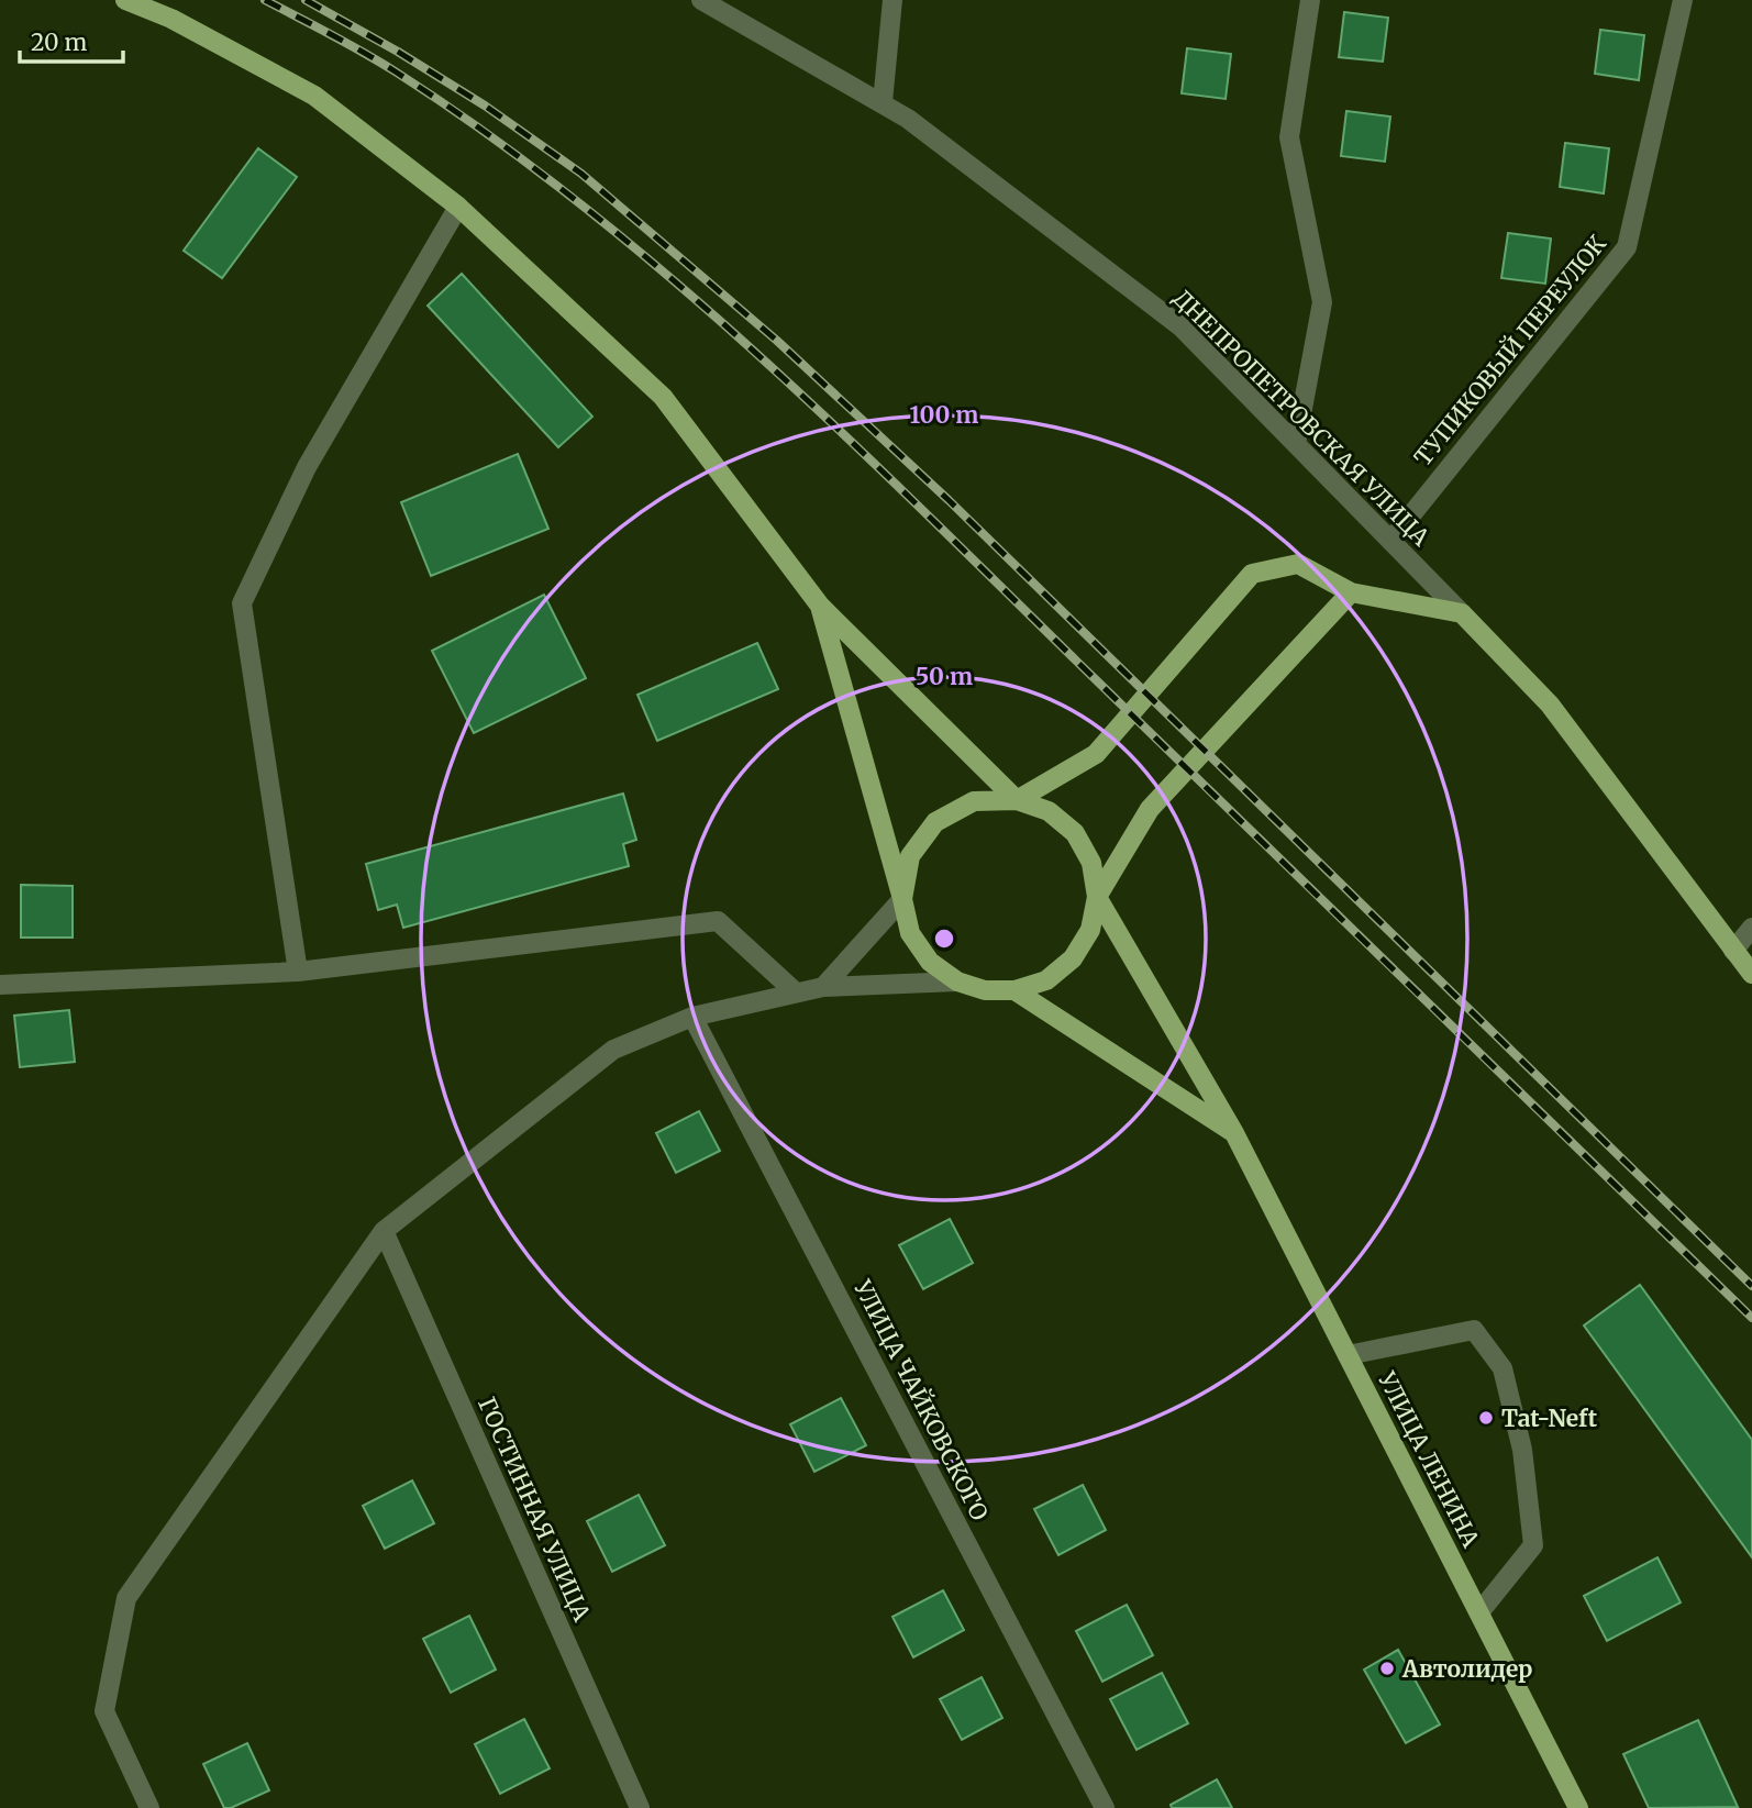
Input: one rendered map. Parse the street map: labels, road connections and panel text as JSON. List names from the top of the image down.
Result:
{
  "streets": {
    "main road": ["ДНЕПРОПЕТРОВСКАЯ УЛИЦА", "УЛИЦА ЛЕНИНА"],
    "street": ["ТУПИКОВЫЙ ПЕРЕУЛОК", "УЛИЦА ЧАЙКОВСКОГО", "ГОСТИННАЯ УЛИЦА"]
  },
  "crossings": [
    ["ТУПИКОВЫЙ ПЕРЕУЛОК", "ДНЕПРОПЕТРОВСКАЯ УЛИЦА"]
  ],
  "places": ["Tat-Neft", "Автолидер"],
  "scale_bar": "20 m",
  "rings": ["100 m", "50 m"]
}
